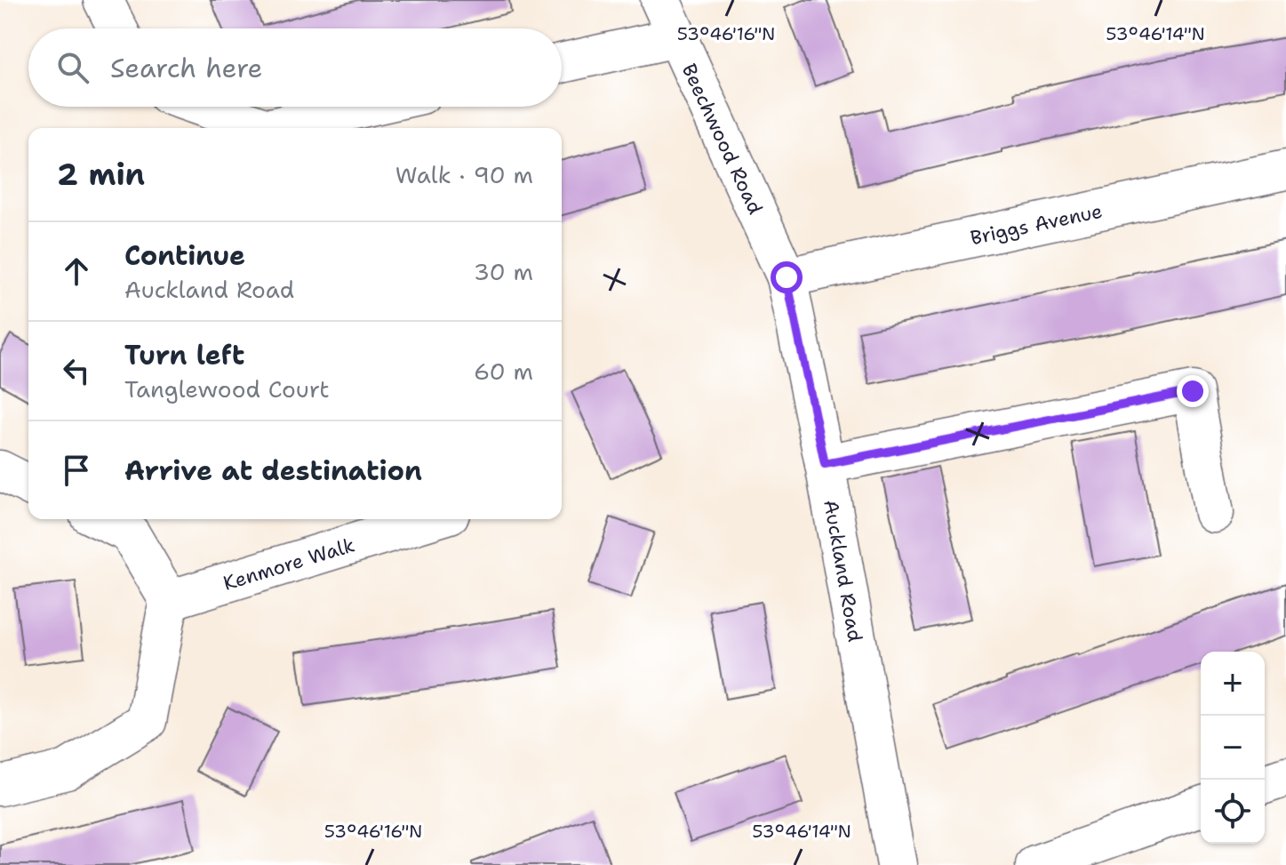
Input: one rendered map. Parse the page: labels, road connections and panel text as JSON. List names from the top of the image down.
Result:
{
  "streets": {
    "street": [
      "Beechwood Road",
      "Briggs Avenue",
      "Kenmore Walk",
      "Auckland Road"
    ]
  },
  "crossings": [
    ["Beechwood Road", "Briggs Avenue"],
    ["Beechwood Road", "Auckland Road"],
    ["Briggs Avenue", "Auckland Road"]
  ],
  "page": {
    "search": "Search here",
    "heading": ["2 min", "Walk · 90 m"],
    "list": [
      ["Continue", "Auckland Road", "30 m"],
      ["Turn left", "Tanglewood Court", "60 m"],
      "Arrive at destination"
    ],
    "map_buttons": ["+", "−"]
  },
  "coordinates": ["53°46'16\"N", "53°46'14\"N"]
}
